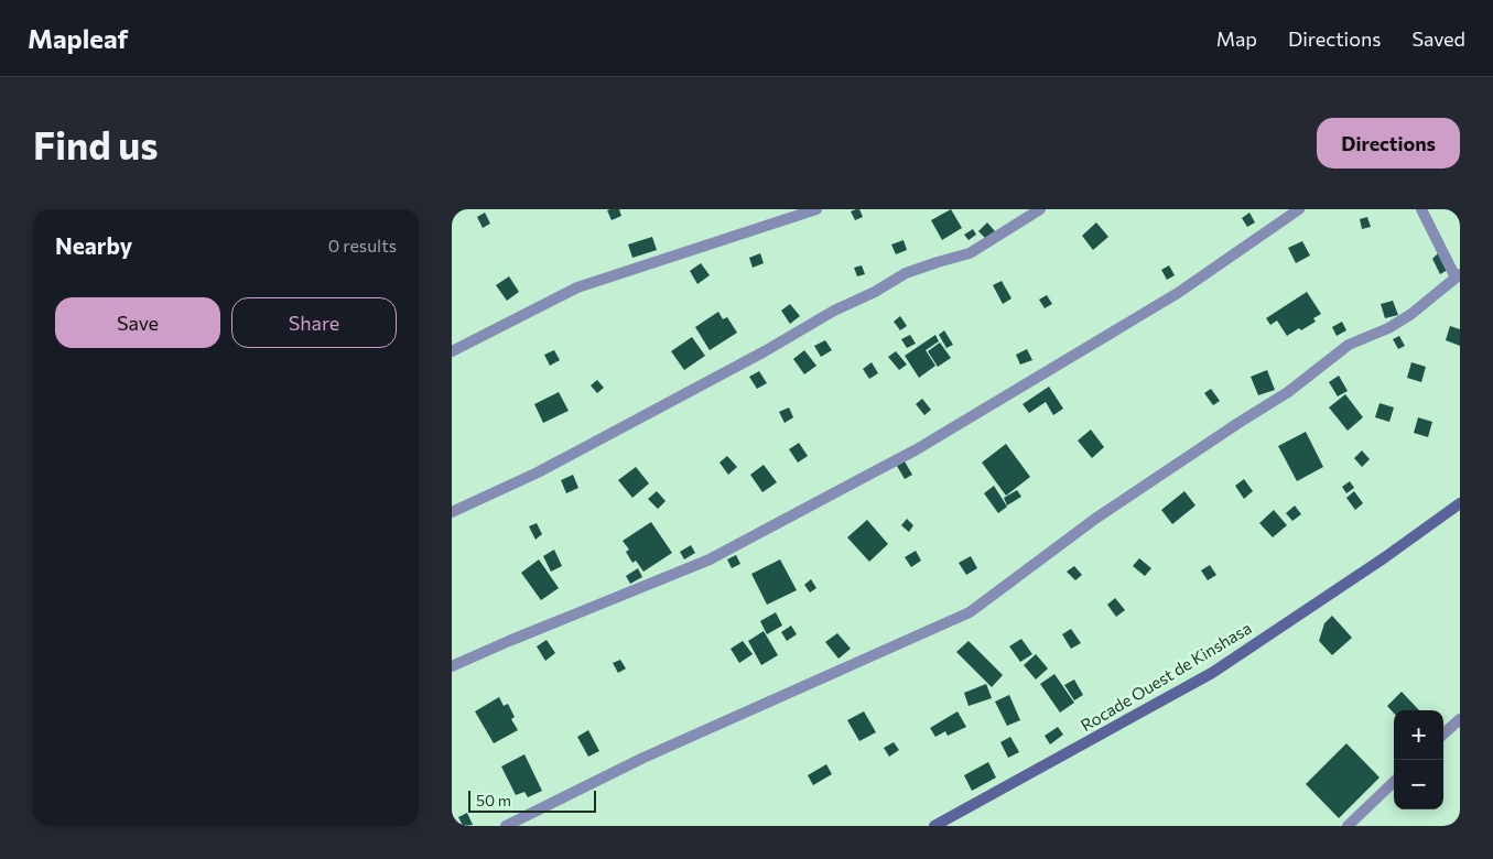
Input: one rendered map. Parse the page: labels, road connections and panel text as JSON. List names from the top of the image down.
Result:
{
  "streets": {
    "main road": ["Rocade Ouest de Kinshasa"]
  },
  "scale_bar": "50 m",
  "page": {
    "header": "Mapleaf",
    "nav": ["Map", "Directions", "Saved"],
    "buttons": [
      "Directions",
      ["Save", "Share"]
    ],
    "title": "Find us",
    "heading": ["Nearby", "0 results"],
    "map_buttons": ["+", "−"],
    "scale": "50 m"
  }
}
